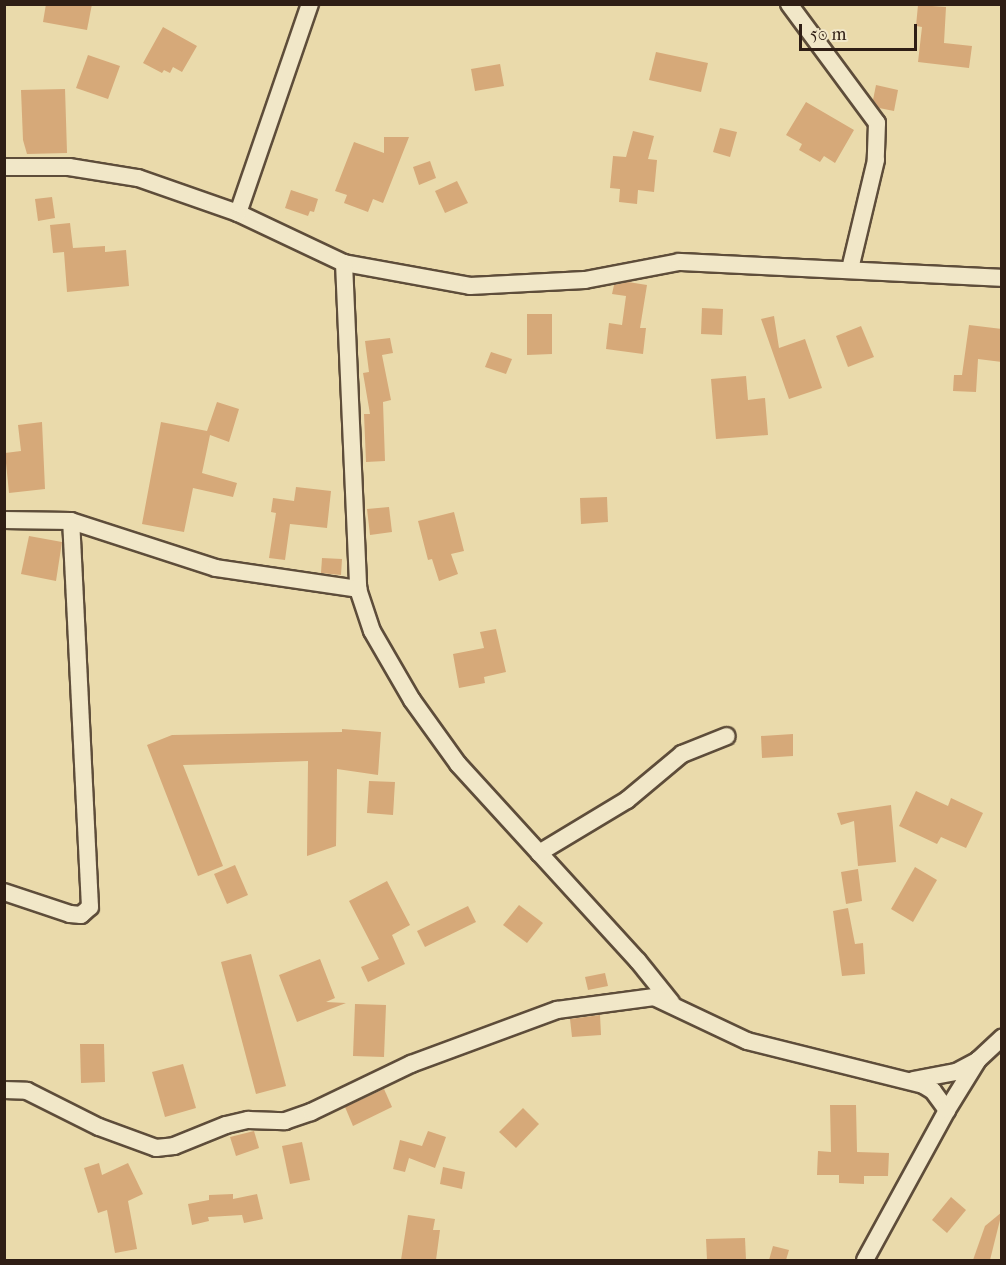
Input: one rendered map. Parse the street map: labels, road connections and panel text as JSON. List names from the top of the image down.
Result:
{
  "scale_bar": "50 m"
}
